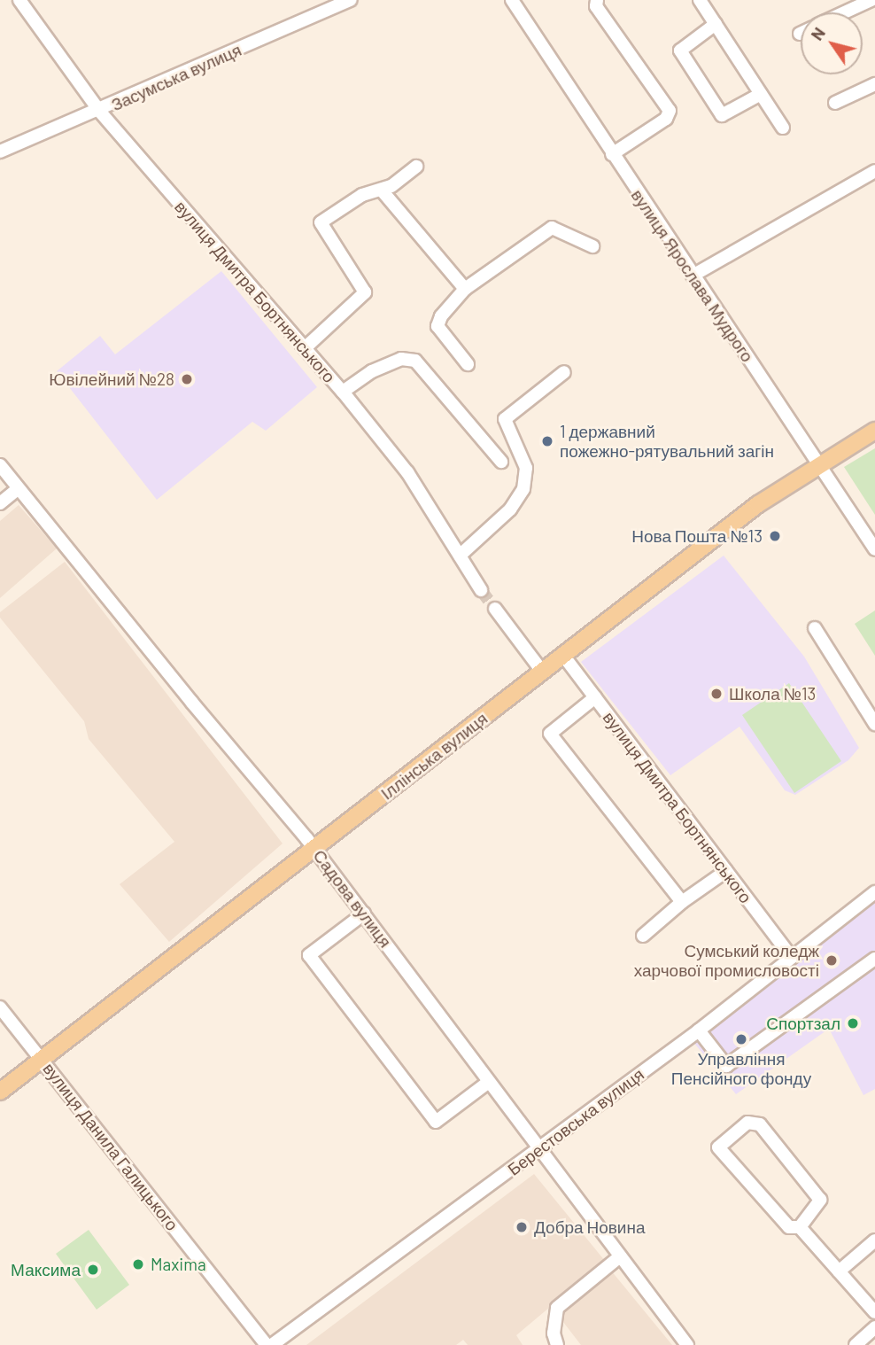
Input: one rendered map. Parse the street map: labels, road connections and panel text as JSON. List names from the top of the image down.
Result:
{
  "streets": {
    "main road": ["Іллінська вулиця"],
    "street": [
      "Засумська вулиця",
      "вулиця Ярослава Мудрого",
      "вулиця Дмитра Бортнянського",
      "Садова вулиця",
      "Берестовська вулиця",
      "вулиця Данила Галицького"
    ]
  },
  "crossings": [
    ["Засумська вулиця", "вулиця Дмитра Бортнянського"],
    ["вулиця Ярослава Мудрого", "Іллінська вулиця"],
    ["вулиця Дмитра Бортнянського", "Іллінська вулиця"],
    ["вулиця Дмитра Бортнянського", "Берестовська вулиця"],
    ["Іллінська вулиця", "Садова вулиця"],
    ["Іллінська вулиця", "вулиця Данила Галицького"],
    ["Садова вулиця", "Берестовська вулиця"]
  ],
  "places": [
    "Ювілейний №28",
    "1 державний пожежно-рятувальний загін",
    "Нова Пошта №13",
    "Школа №13",
    "Сумський коледж харчової промисловості",
    "Спортзал",
    "Управління Пенсійного фонду",
    "Добра Новина",
    "Maxima",
    "Максима"
  ],
  "north": "top left"
}
